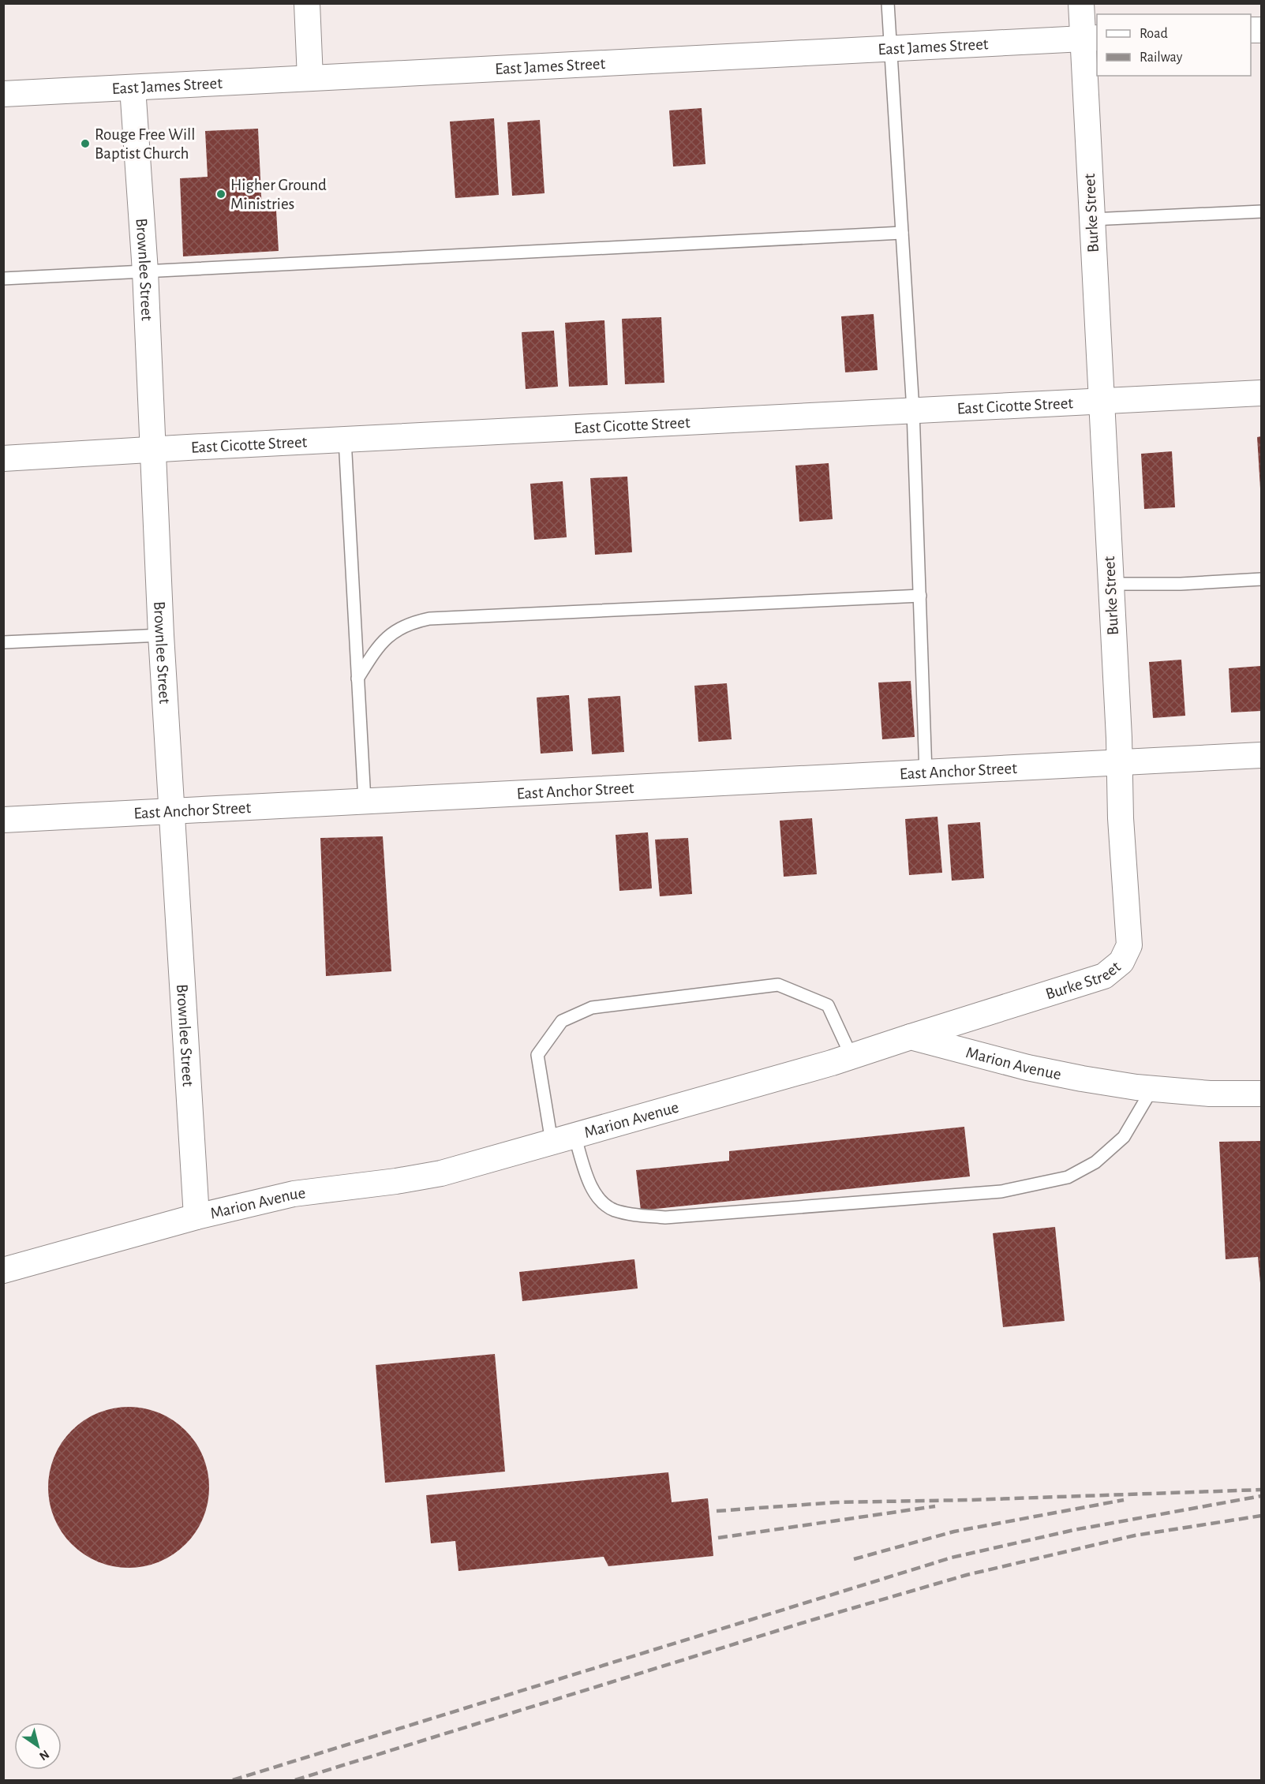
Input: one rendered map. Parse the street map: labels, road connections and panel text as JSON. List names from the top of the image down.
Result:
{
  "streets": {
    "street": [
      "East James Street",
      "Burke Street",
      "Brownlee Street",
      "East Cicotte Street",
      "East Anchor Street",
      "Marion Avenue"
    ]
  },
  "crossings": [
    ["East James Street", "Burke Street"],
    ["East James Street", "Brownlee Street"],
    ["Burke Street", "East Cicotte Street"],
    ["Burke Street", "East Anchor Street"],
    ["Burke Street", "Marion Avenue"],
    ["Brownlee Street", "East Cicotte Street"],
    ["Brownlee Street", "East Anchor Street"],
    ["Brownlee Street", "Marion Avenue"]
  ],
  "places": ["Rouge Free Will Baptist Church", "Higher Ground Ministries"],
  "legend": ["Road", "Railway"],
  "north": "bottom right"
}
